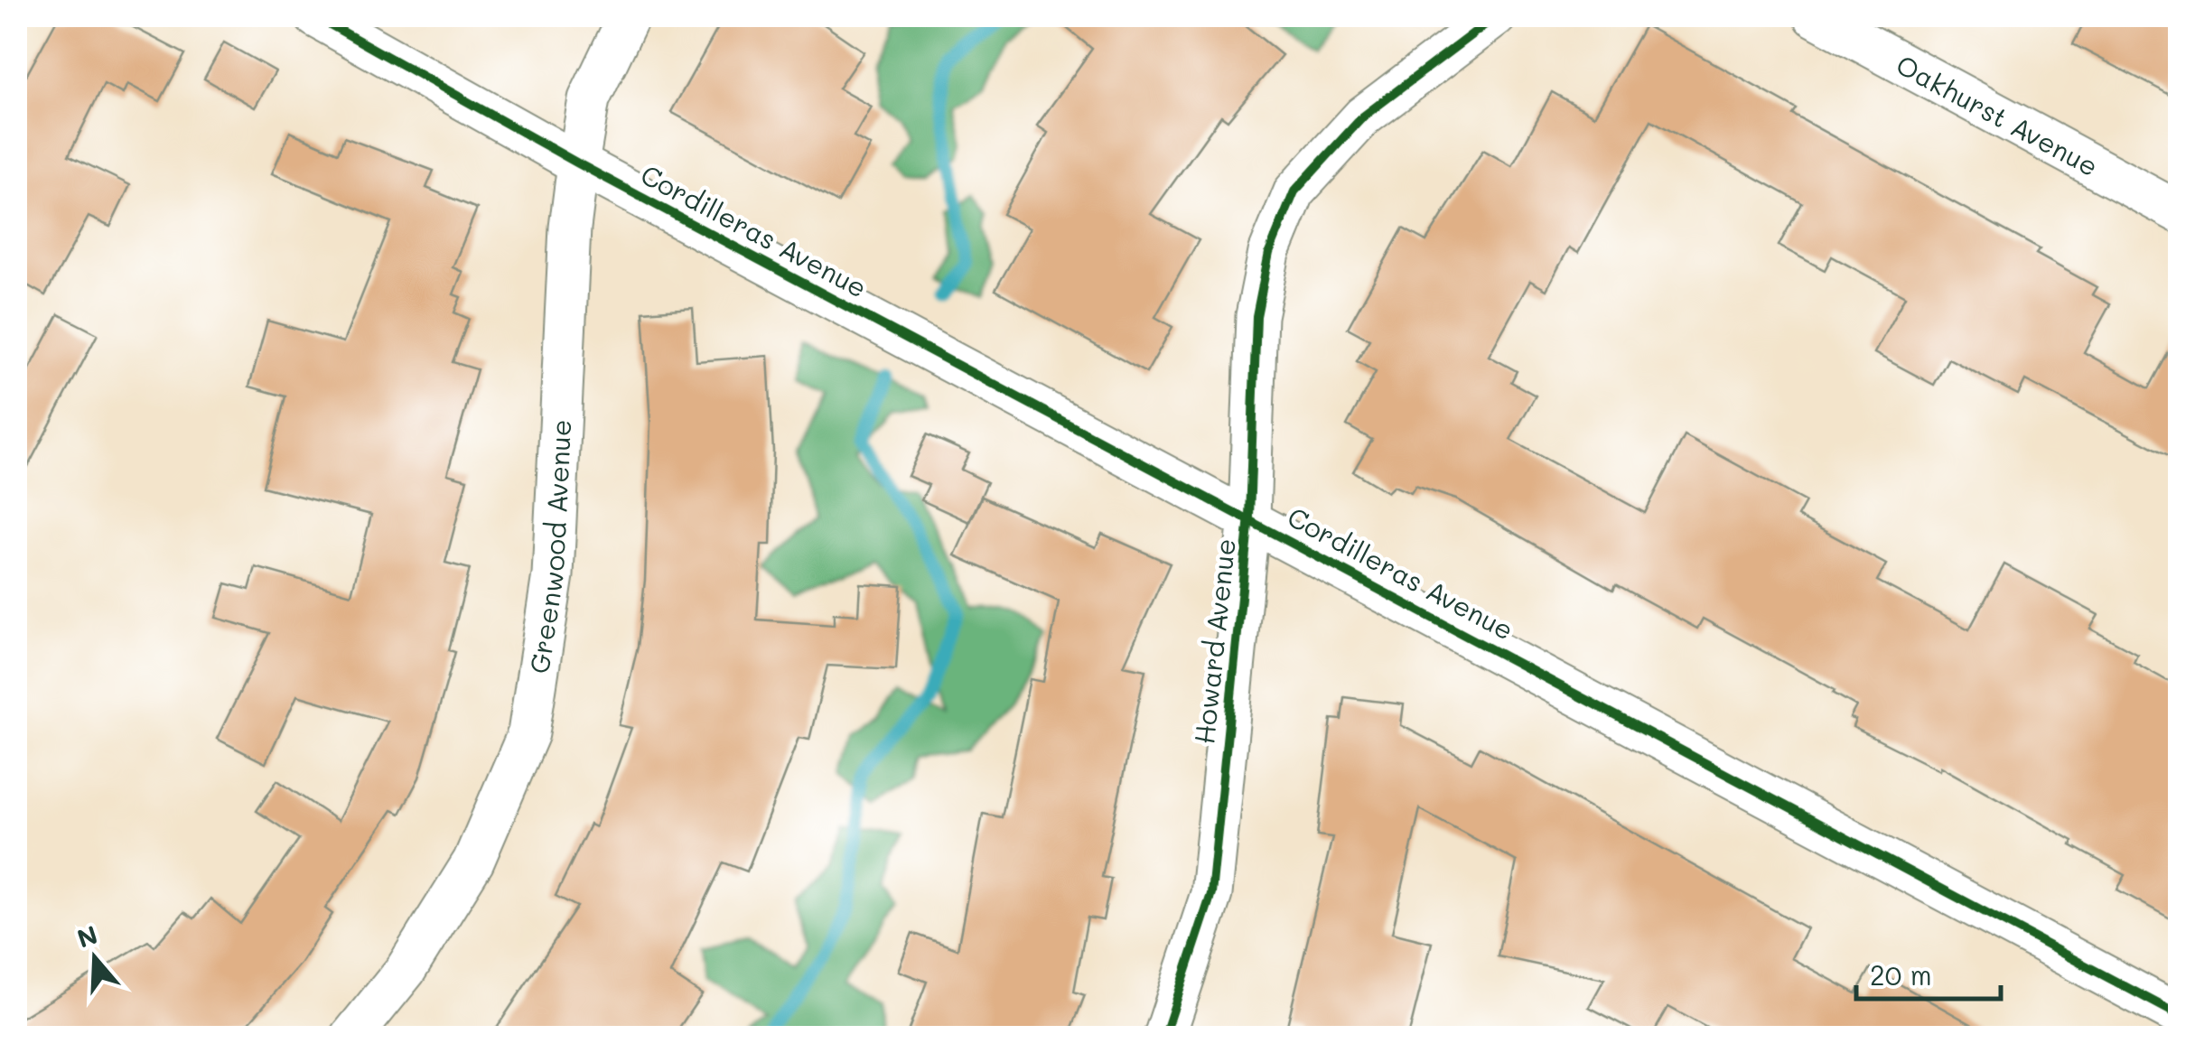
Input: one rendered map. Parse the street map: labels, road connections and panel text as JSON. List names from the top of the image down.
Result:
{
  "streets": {
    "street": [
      "Oakhurst Avenue",
      "Cordilleras Avenue",
      "Greenwood Avenue",
      "Howard Avenue"
    ]
  },
  "crossings": [
    ["Cordilleras Avenue", "Greenwood Avenue"],
    ["Cordilleras Avenue", "Howard Avenue"]
  ],
  "scale_bar": "20 m",
  "north": "top"
}
